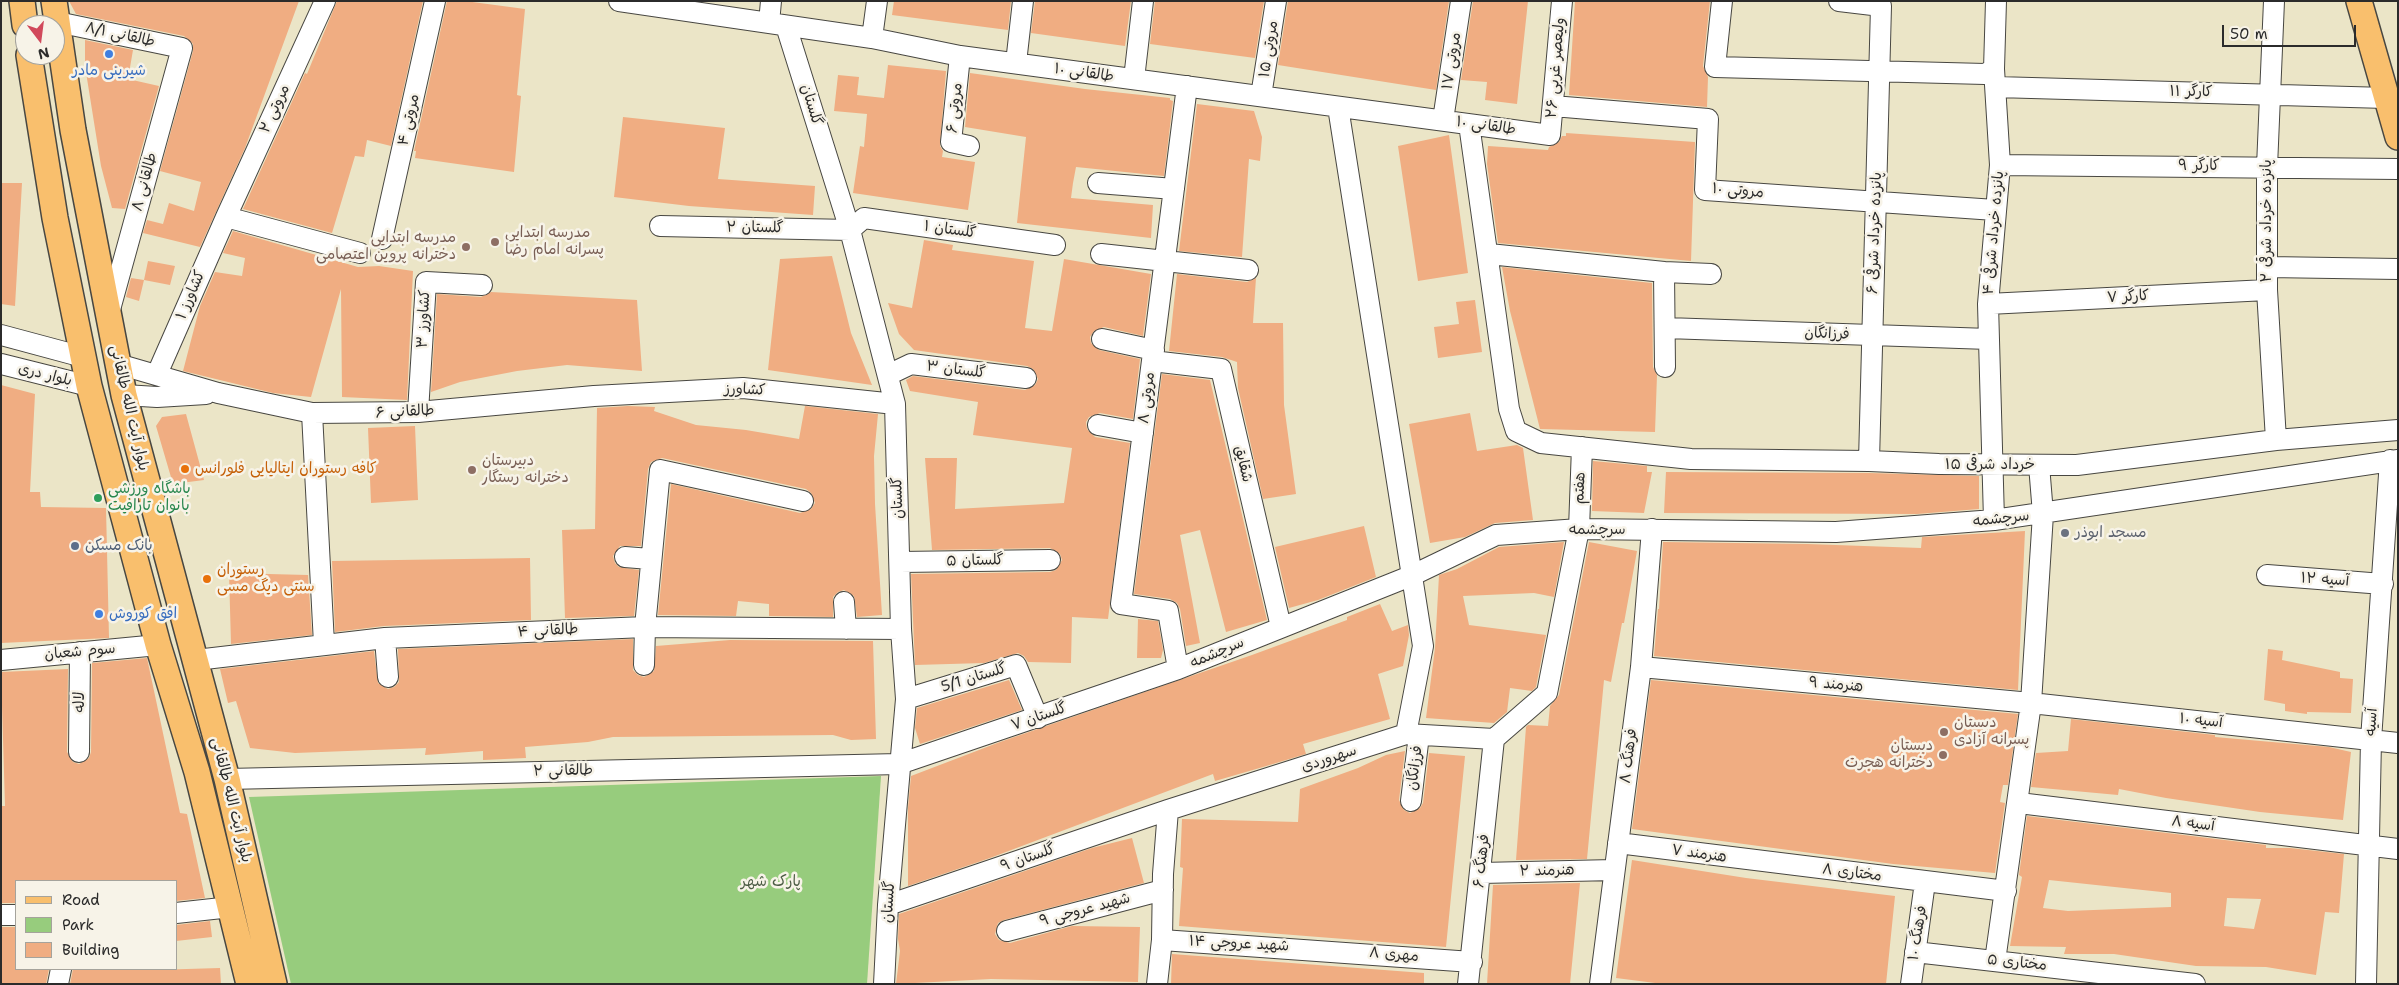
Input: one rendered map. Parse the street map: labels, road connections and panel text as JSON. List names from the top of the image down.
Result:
{
  "streets": {
    "main road": ["بلوار آیت الله طالقانی"],
    "street": [
      "طالقانی ۸/۱",
      "مروتی ۱۵",
      "مروتی ۱۷",
      "ولیعصر غربی ۲۶",
      "طالقانی ۱۰",
      "کارگر ۱۱",
      "گلستان",
      "مروتی ۶",
      "مروتی ۲",
      "مروتی ۴",
      "کارگر ۹",
      "طالقانی ۸",
      "مروتی ۱۰",
      "پانزده خرداد شرقی ۲",
      "گلستان ۲",
      "گلستان ۱",
      "پانزده خرداد شرقی ۶",
      "پانزده خرداد شرقی ۴",
      "کشاورز ۱",
      "کارگر ۷",
      "کشاورز ۳",
      "فرزانگان",
      "گلستان ۳",
      "بلوار دری",
      "کشاورز",
      "مروتی ۸",
      "طالقانی ۶",
      "شقایق",
      "۱۵ خرداد شرقی",
      "هفتم",
      "سرچشمه",
      "گلستان ۵",
      "آسیه ۱۲",
      "طالقانی ۴",
      "سوم شعبان",
      "گلستان 5/1",
      "هنرمند ۹",
      "لاله",
      "گلستان ۷",
      "آسیه ۱۰",
      "آسیه",
      "فرهنگ ۸",
      "سهروردی",
      "طالقانی ۲",
      "آسیه ۸",
      "هنرمند ۷",
      "گلستان ۹",
      "فرهنگ ۶",
      "هنرمند ۲",
      "مختاری ۸",
      "شهید عروجی ۹",
      "فرهنگ ۱۰",
      "شهید عروجی ۱۴",
      "مهری ۸",
      "مختاری ۵"
    ]
  },
  "crossings": [
    ["طالقانی ۸/۱", "طالقانی ۸"],
    ["طالقانی ۸/۱", "بلوار آیت الله طالقانی"],
    ["مروتی ۱۵", "طالقانی ۱۰"],
    ["مروتی ۱۷", "طالقانی ۱۰"],
    ["ولیعصر غربی ۲۶", "طالقانی ۱۰"],
    ["ولیعصر غربی ۲۶", "مروتی ۱۰"],
    ["طالقانی ۱۰", "گلستان"],
    ["طالقانی ۱۰", "مروتی ۶"],
    ["طالقانی ۱۰", "فرزانگان"],
    ["طالقانی ۱۰", "مروتی ۸"],
    ["کارگر ۱۱", "پانزده خرداد شرقی ۲"],
    ["کارگر ۱۱", "پانزده خرداد شرقی ۶"],
    ["کارگر ۱۱", "پانزده خرداد شرقی ۴"],
    ["گلستان", "گلستان ۲"],
    ["گلستان", "گلستان ۱"],
    ["گلستان", "گلستان ۳"],
    ["گلستان", "کشاورز"],
    ["گلستان", "گلستان ۵"],
    ["گلستان", "طالقانی ۴"],
    ["گلستان", "گلستان 5/1"],
    ["گلستان", "گلستان ۷"],
    ["گلستان", "طالقانی ۲"],
    ["گلستان", "گلستان ۹"],
    ["مروتی ۲", "کشاورز ۱"],
    ["کارگر ۹", "پانزده خرداد شرقی ۲"],
    ["کارگر ۹", "پانزده خرداد شرقی ۴"],
    ["طالقانی ۸", "بلوار آیت الله طالقانی"],
    ["مروتی ۱۰", "پانزده خرداد شرقی ۶"],
    ["مروتی ۱۰", "پانزده خرداد شرقی ۴"],
    ["پانزده خرداد شرقی ۲", "کارگر ۷"],
    ["پانزده خرداد شرقی ۲", "۱۵ خرداد شرقی"],
    ["گلستان ۲", "گلستان ۱"],
    ["پانزده خرداد شرقی ۶", "فرزانگان"],
    ["پانزده خرداد شرقی ۶", "۱۵ خرداد شرقی"],
    ["پانزده خرداد شرقی ۴", "کارگر ۷"],
    ["پانزده خرداد شرقی ۴", "فرزانگان"],
    ["پانزده خرداد شرقی ۴", "۱۵ خرداد شرقی"],
    ["پانزده خرداد شرقی ۴", "سرچشمه"],
    ["کشاورز ۱", "طالقانی ۶"],
    ["کشاورز ۳", "طالقانی ۶"],
    ["فرزانگان", "سرچشمه"],
    ["فرزانگان", "سهروردی"],
    ["بلوار دری", "بلوار آیت الله طالقانی"],
    ["کشاورز", "طالقانی ۶"],
    ["مروتی ۸", "شقایق"],
    ["مروتی ۸", "سرچشمه"],
    ["مروتی ۸", "گلستان ۷"],
    ["بلوار آیت الله طالقانی", "طالقانی ۶"],
    ["بلوار آیت الله طالقانی", "طالقانی ۴"],
    ["بلوار آیت الله طالقانی", "سوم شعبان"],
    ["بلوار آیت الله طالقانی", "طالقانی ۲"],
    ["شقایق", "سرچشمه"],
    ["۱۵ خرداد شرقی", "هفتم"],
    ["هفتم", "سرچشمه"],
    ["هفتم", "سهروردی"],
    ["هفتم", "فرهنگ ۶"],
    ["سرچشمه", "گلستان ۷"],
    ["سرچشمه", "فرهنگ ۸"],
    ["آسیه ۱۲", "آسیه"],
    ["سوم شعبان", "لاله"],
    ["گلستان 5/1", "گلستان ۷"],
    ["هنرمند ۹", "آسیه ۱۰"],
    ["هنرمند ۹", "فرهنگ ۸"],
    ["گلستان ۷", "طالقانی ۲"],
    ["آسیه ۱۰", "آسیه"],
    ["آسیه", "آسیه ۸"],
    ["فرهنگ ۸", "هنرمند ۷"],
    ["فرهنگ ۸", "هنرمند ۲"],
    ["سهروردی", "گلستان ۹"],
    ["سهروردی", "فرهنگ ۶"],
    ["هنرمند ۷", "مختاری ۸"],
    ["فرهنگ ۶", "هنرمند ۲"],
    ["فرهنگ ۶", "مهری ۸"],
    ["مختاری ۸", "فرهنگ ۱۰"],
    ["فرهنگ ۱۰", "مختاری ۵"],
    ["شهید عروجی ۱۴", "مهری ۸"]
  ],
  "parks": ["پارک شهر"],
  "places": [
    "شیرینی مادر",
    "مدرسه ابتدایی پسرانه امام رضا",
    "مدرسه ابتدایی دخترانه پروین اعتصامی",
    "کافه رستوران ایتالیایی فلورانس",
    "دبیرستان دخترانه رستگار",
    "باشگاه ورزشی بانوان تارافیت",
    "مسجد ابوذر",
    "بانک مسکن",
    "رستوران سنتی دیگ مسی",
    "افق کوروش",
    "دبستان پسرانه آزادی",
    "دبستان دخترانه هجرت"
  ],
  "legend": ["Road", "Park", "Building"],
  "scale_bar": "50 m",
  "north": "bottom"
}
